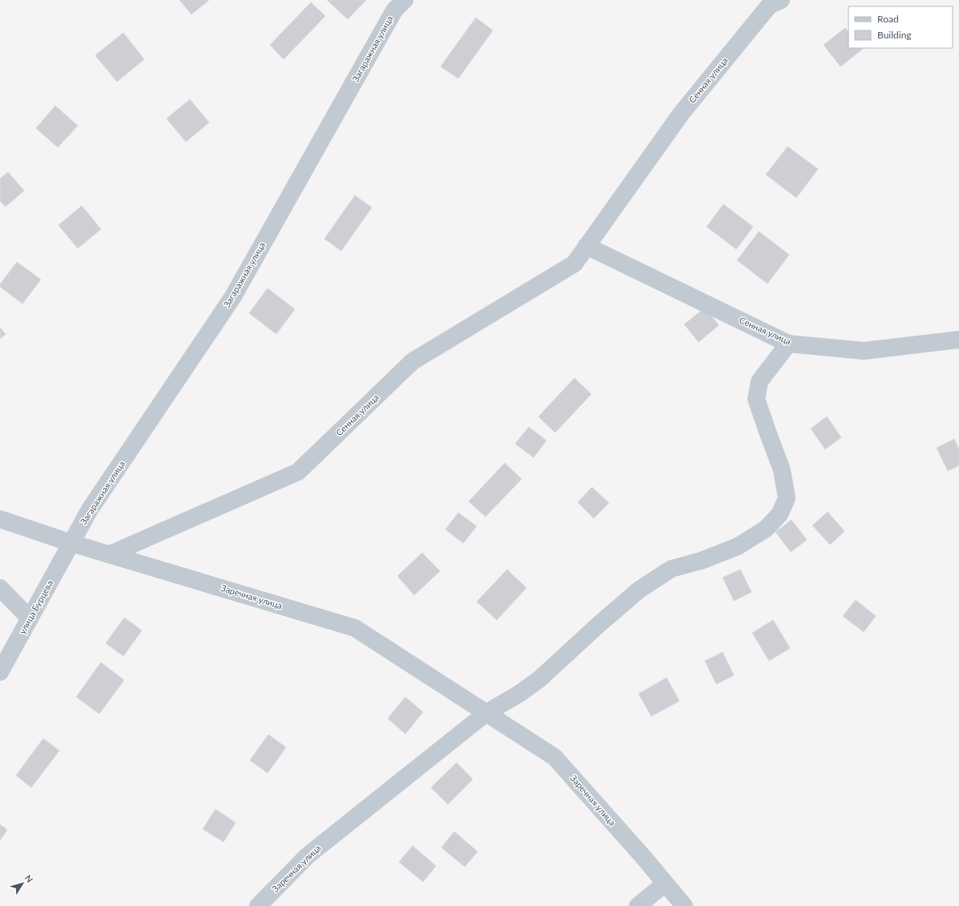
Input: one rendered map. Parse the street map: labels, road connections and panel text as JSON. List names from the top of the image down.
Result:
{
  "streets": {
    "street": [
      "Загаражная улица",
      "Сенная улица",
      "Заречная улица",
      "улица Бурцева"
    ]
  },
  "crossings": [
    ["Загаражная улица", "Заречная улица"],
    ["Загаражная улица", "улица Бурцева"],
    ["Сенная улица", "Заречная улица"],
    ["Заречная улица", "улица Бурцева"]
  ],
  "legend": ["Road", "Building"],
  "north": "top right"
}
